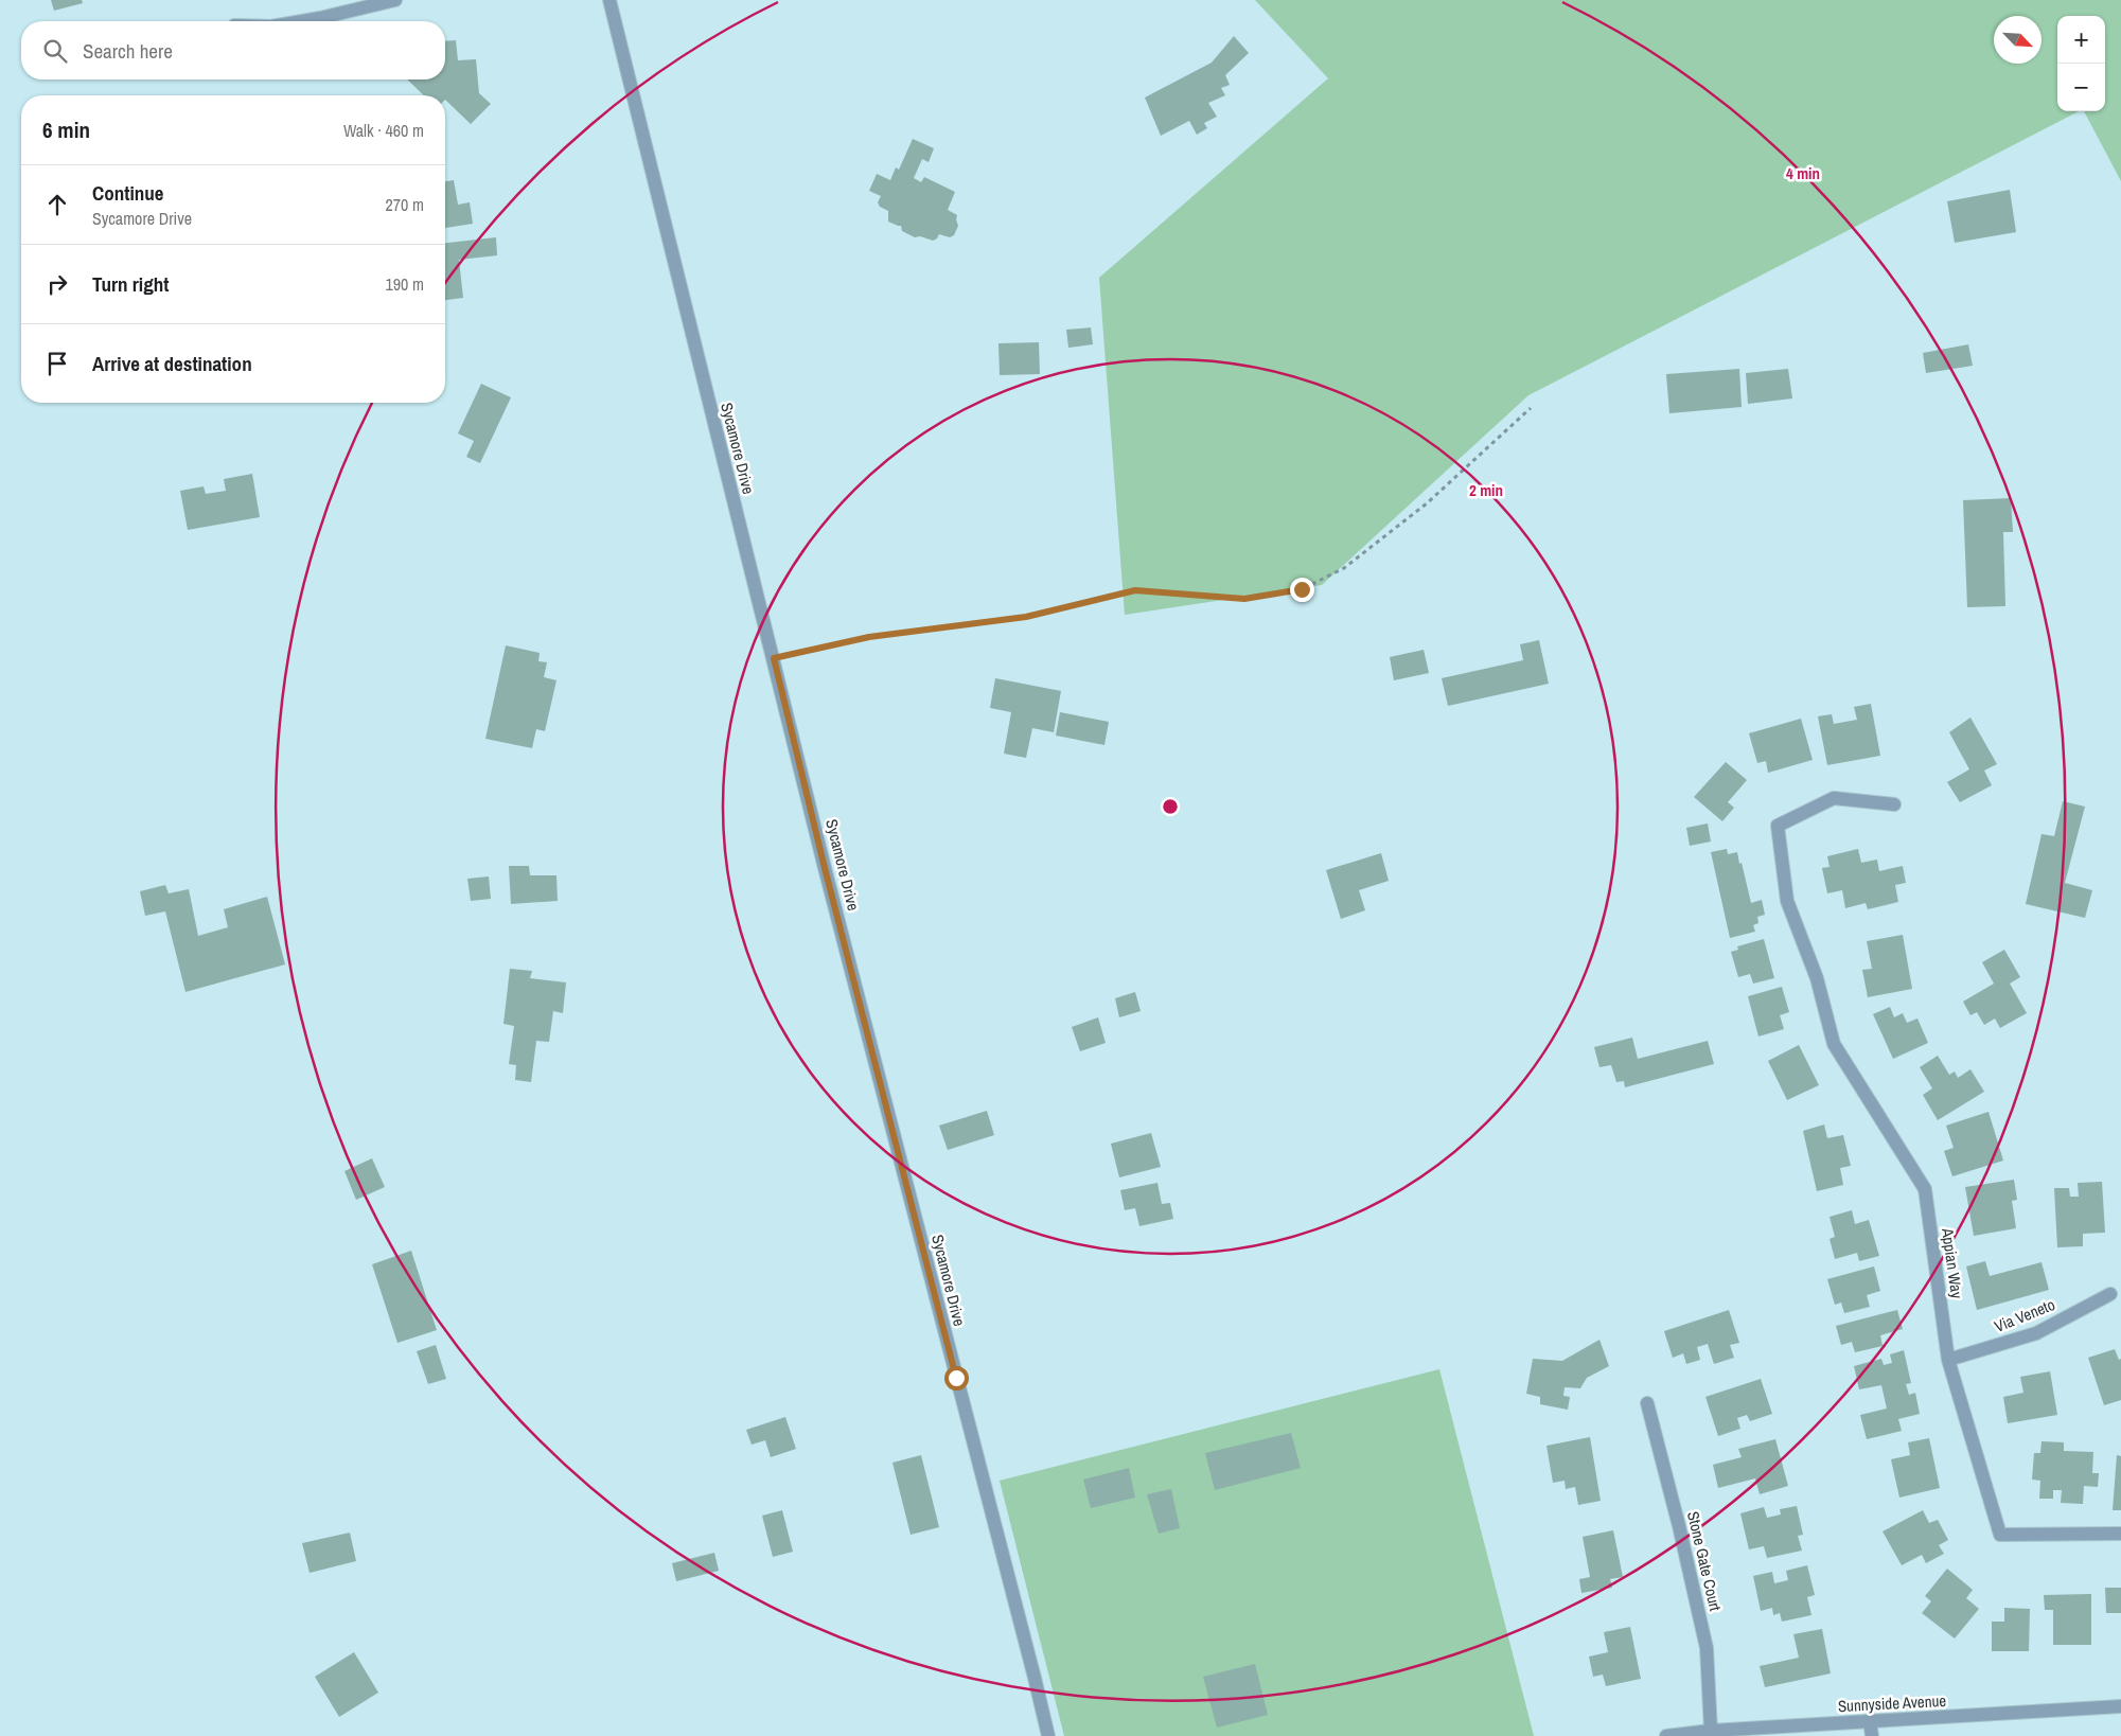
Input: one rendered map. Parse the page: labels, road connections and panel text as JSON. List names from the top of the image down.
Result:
{
  "streets": {
    "street": [
      "Sycamore Drive",
      "Appian Way",
      "Via Veneto",
      "Stone Gate Court",
      "Sunnyside Avenue"
    ]
  },
  "crossings": [
    ["Appian Way", "Via Veneto"],
    ["Stone Gate Court", "Sunnyside Avenue"]
  ],
  "north": "bottom right",
  "page": {
    "map_buttons": ["+", "−"],
    "search": "Search here",
    "heading": ["6 min", "Walk · 460 m"],
    "list": [
      ["Continue", "Sycamore Drive", "270 m"],
      ["Turn right", "190 m"],
      "Arrive at destination"
    ]
  },
  "rings": ["4 min", "2 min"]
}
